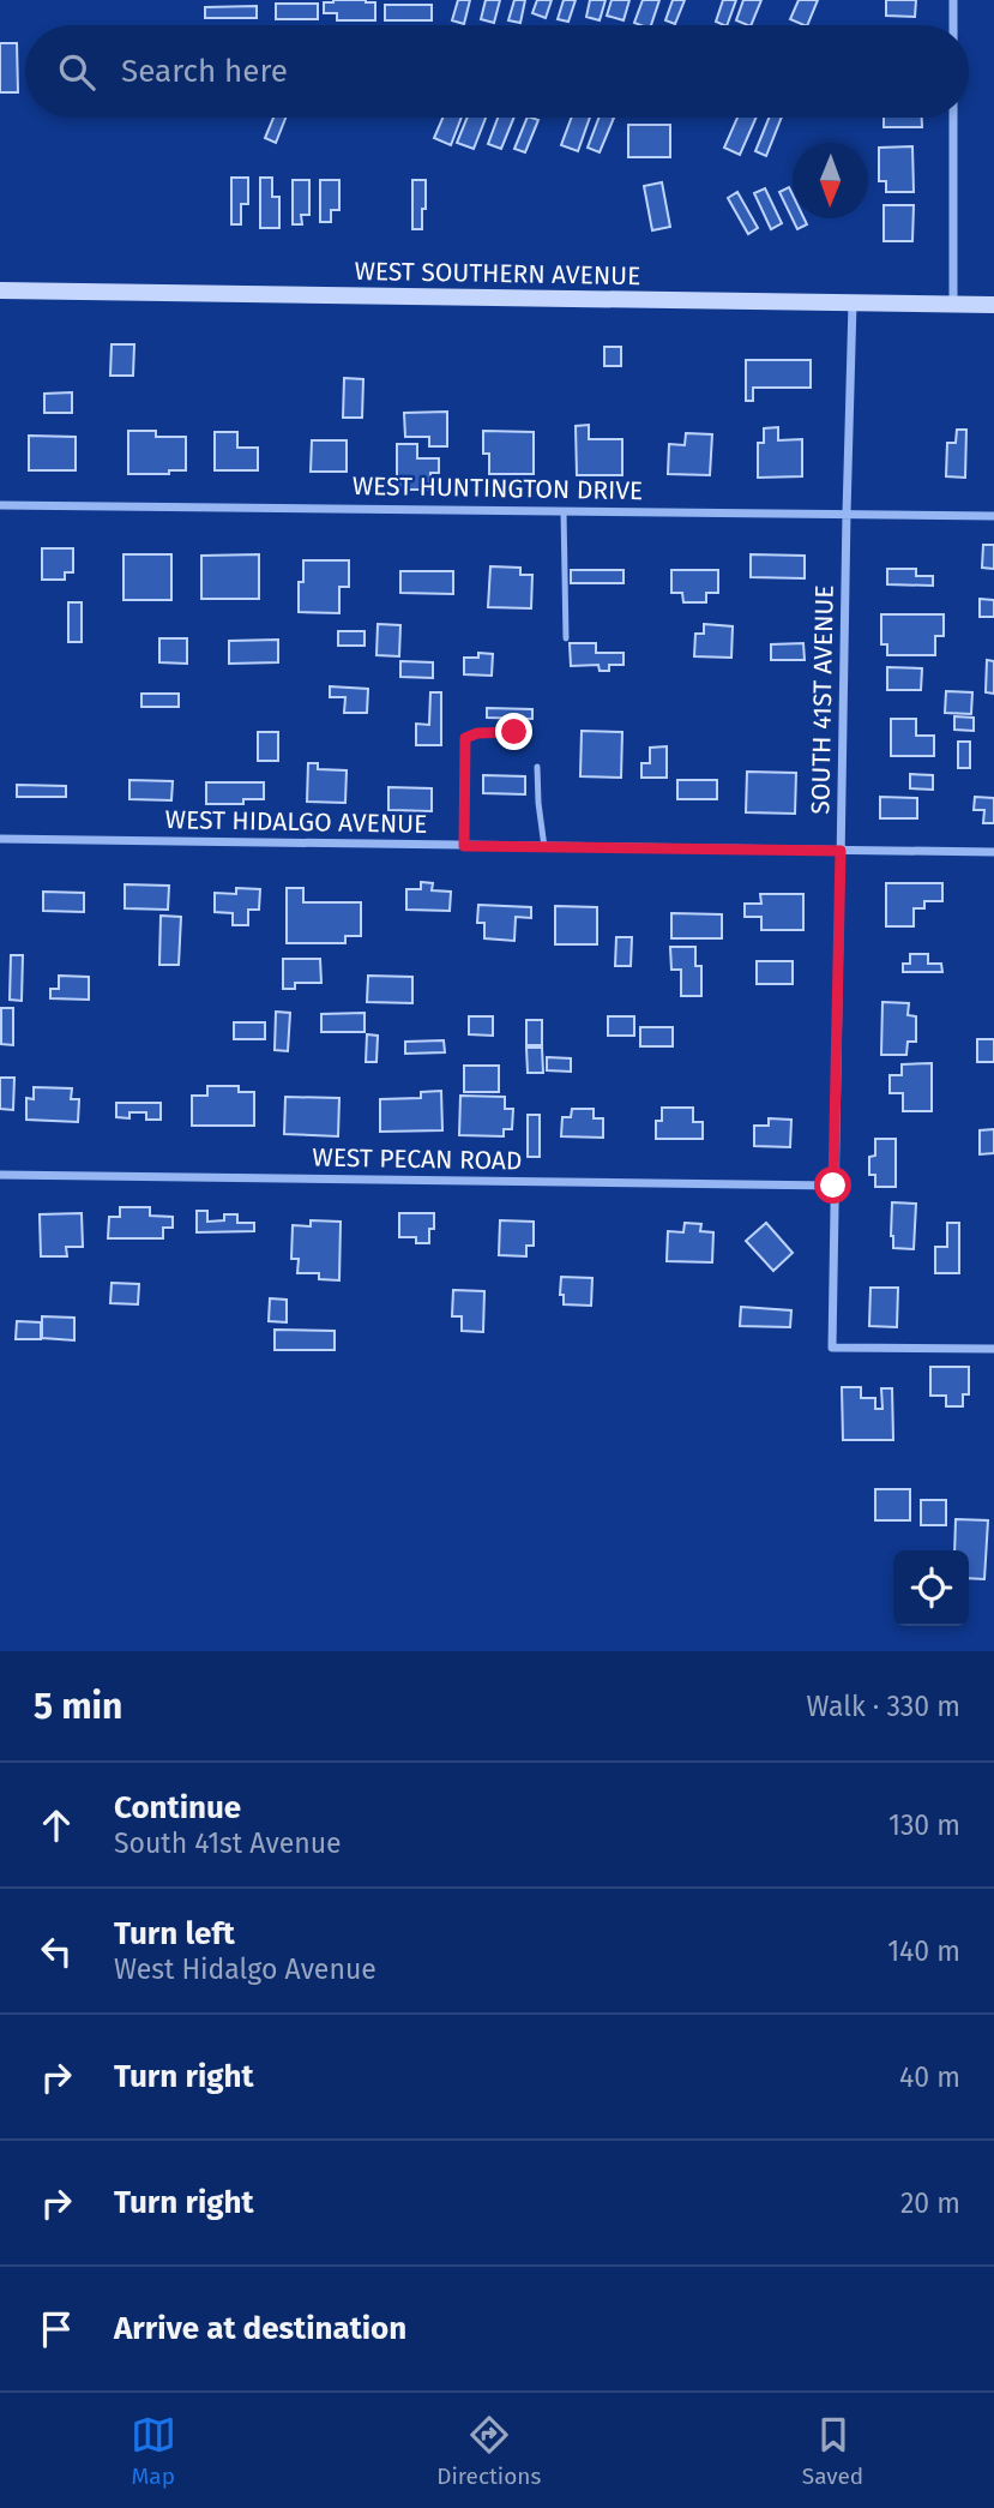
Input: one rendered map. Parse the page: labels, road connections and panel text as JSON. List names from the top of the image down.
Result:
{
  "streets": {
    "main road": ["WEST SOUTHERN AVENUE"],
    "street": [
      "WEST HUNTINGTON DRIVE",
      "SOUTH 41ST AVENUE",
      "WEST HIDALGO AVENUE",
      "WEST PECAN ROAD"
    ]
  },
  "crossings": [
    ["WEST SOUTHERN AVENUE", "SOUTH 41ST AVENUE"],
    ["WEST HUNTINGTON DRIVE", "SOUTH 41ST AVENUE"],
    ["SOUTH 41ST AVENUE", "WEST HIDALGO AVENUE"],
    ["SOUTH 41ST AVENUE", "WEST PECAN ROAD"]
  ],
  "north": "bottom",
  "page": {
    "search": "Search here",
    "heading": ["5 min", "Walk · 330 m"],
    "list": [
      ["Continue", "South 41st Avenue", "130 m"],
      ["Turn left", "West Hidalgo Avenue", "140 m"],
      ["Turn right", "40 m"],
      ["Turn right", "20 m"],
      "Arrive at destination"
    ],
    "nav": ["Map", "Directions", "Saved"]
  }
}
